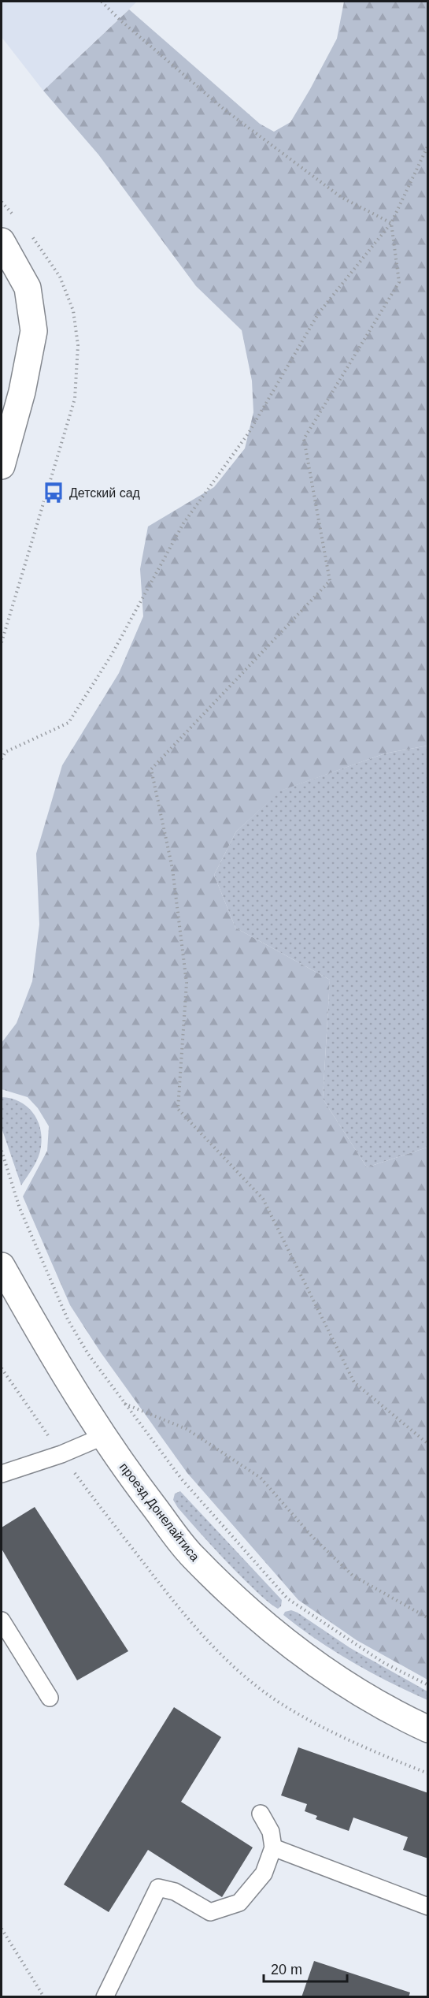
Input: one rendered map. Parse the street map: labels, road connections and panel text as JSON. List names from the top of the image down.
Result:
{
  "streets": {
    "street": ["проезд Донелайтиса"]
  },
  "places": {
    "bus stop": ["Детский сад"]
  },
  "scale_bar": "20 m"
}
